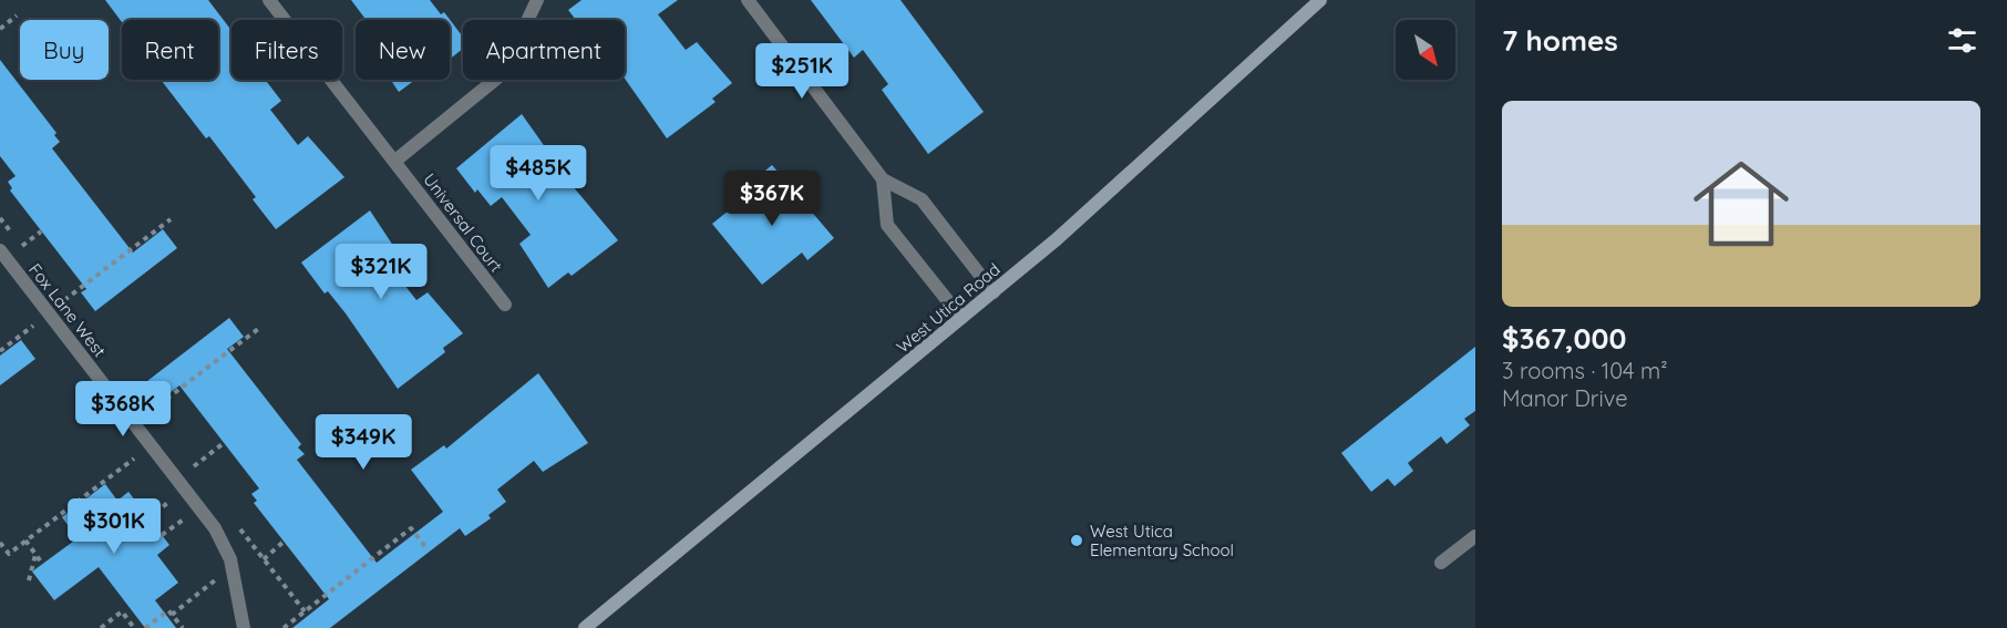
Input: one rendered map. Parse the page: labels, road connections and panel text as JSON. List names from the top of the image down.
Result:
{
  "streets": {
    "street": ["Universal Court", "West Utica Road", "Fox Lane West"]
  },
  "places": ["West Utica Elementary School"],
  "north": "bottom right",
  "page": {
    "heading": "7 homes",
    "chip": [
      "Buy",
      "Rent",
      "Filters",
      "New",
      "Apartment"
    ],
    "price": [
      "$251K",
      "$485K",
      "$367K",
      "$321K",
      "$368K",
      "$349K",
      "$301K"
    ],
    "list": [
      {
        "name": "$367,000",
        "note": "3 rooms · 104 m² · Manor Drive"
      }
    ]
  }
}
